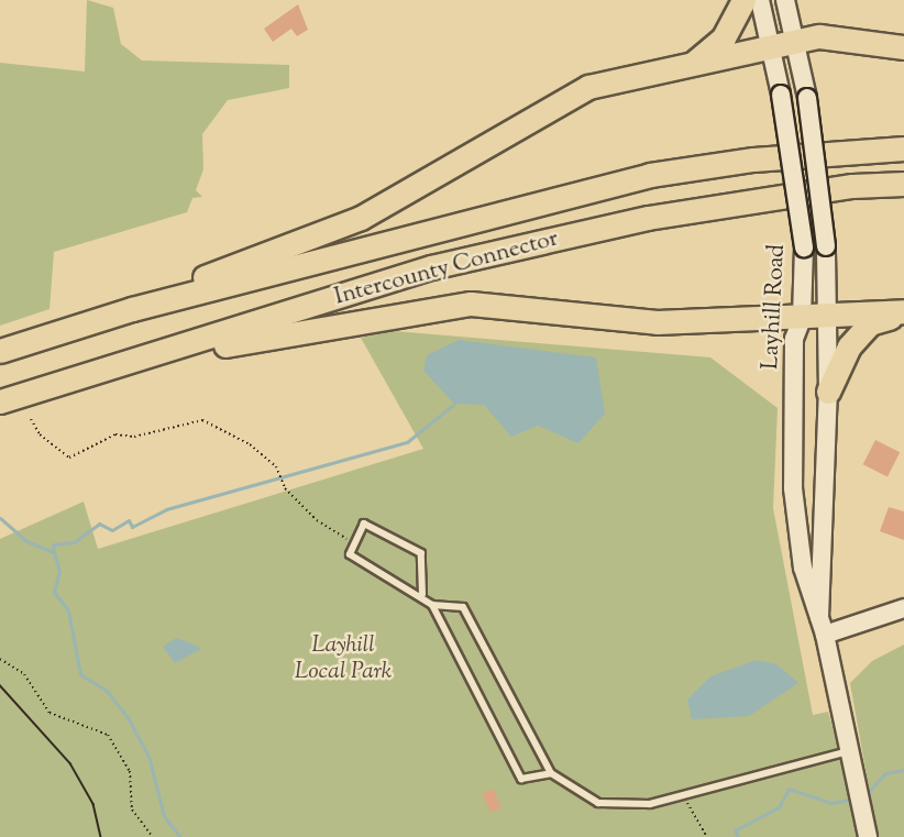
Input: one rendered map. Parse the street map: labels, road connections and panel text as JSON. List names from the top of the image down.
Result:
{
  "streets": {
    "highway": ["Intercounty Connector"],
    "main road": ["Layhill Road"]
  },
  "parks": ["Layhill Local Park"]
}
